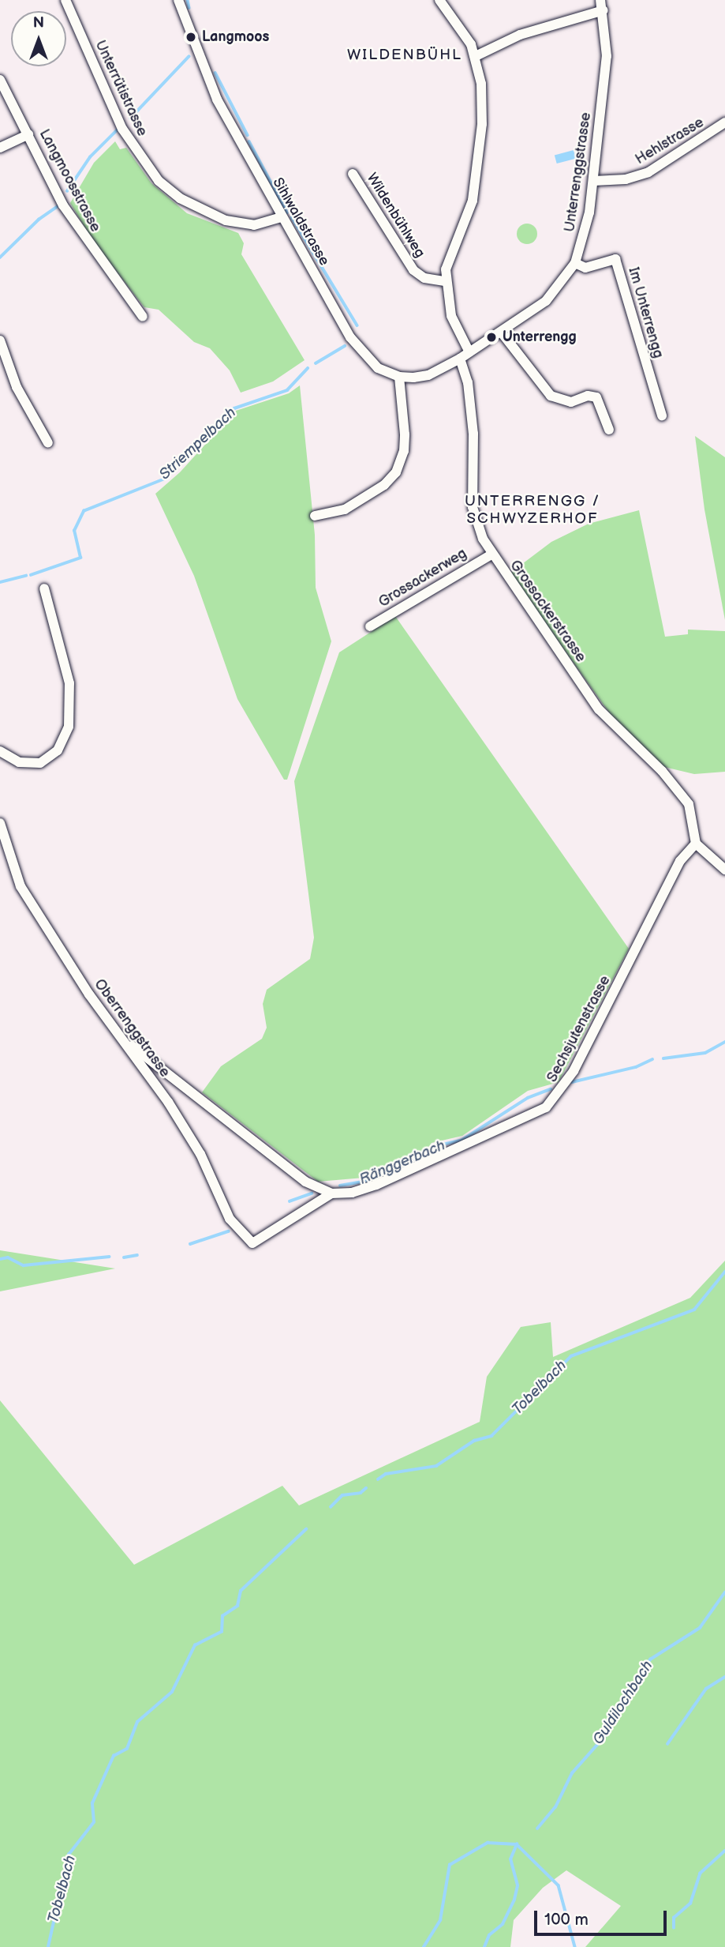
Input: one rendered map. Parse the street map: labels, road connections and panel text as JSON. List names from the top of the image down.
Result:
{
  "streets": {
    "street": [
      "Unterrütistrasse",
      "Hehlstrasse",
      "Unterrenggstrasse",
      "Langmoosstrasse",
      "Wildenbühlweg",
      "Sihlwaldstrasse",
      "Im Unterrengg",
      "Grossackerweg",
      "Grossackerstrasse",
      "Oberrenggstrasse",
      "Sechsjutenstrasse"
    ]
  },
  "crossings": [
    ["Unterrütistrasse", "Sihlwaldstrasse"],
    ["Hehlstrasse", "Unterrenggstrasse"],
    ["Unterrenggstrasse", "Sihlwaldstrasse"],
    ["Unterrenggstrasse", "Im Unterrengg"],
    ["Unterrenggstrasse", "Grossackerstrasse"],
    ["Sihlwaldstrasse", "Grossackerstrasse"],
    ["Grossackerweg", "Grossackerstrasse"],
    ["Grossackerstrasse", "Sechsjutenstrasse"],
    ["Oberrenggstrasse", "Sechsjutenstrasse"]
  ],
  "districts": ["WILDENBÜHL", "UNTERRENGG / SCHWYZERHOF"],
  "water": [
    "Striempelbach",
    "Ränggerbach",
    "Tobelbach",
    "Guldilochbach"
  ],
  "places": ["Langmoos", "Unterrengg"],
  "scale_bar": "100 m",
  "north": "top"
}
